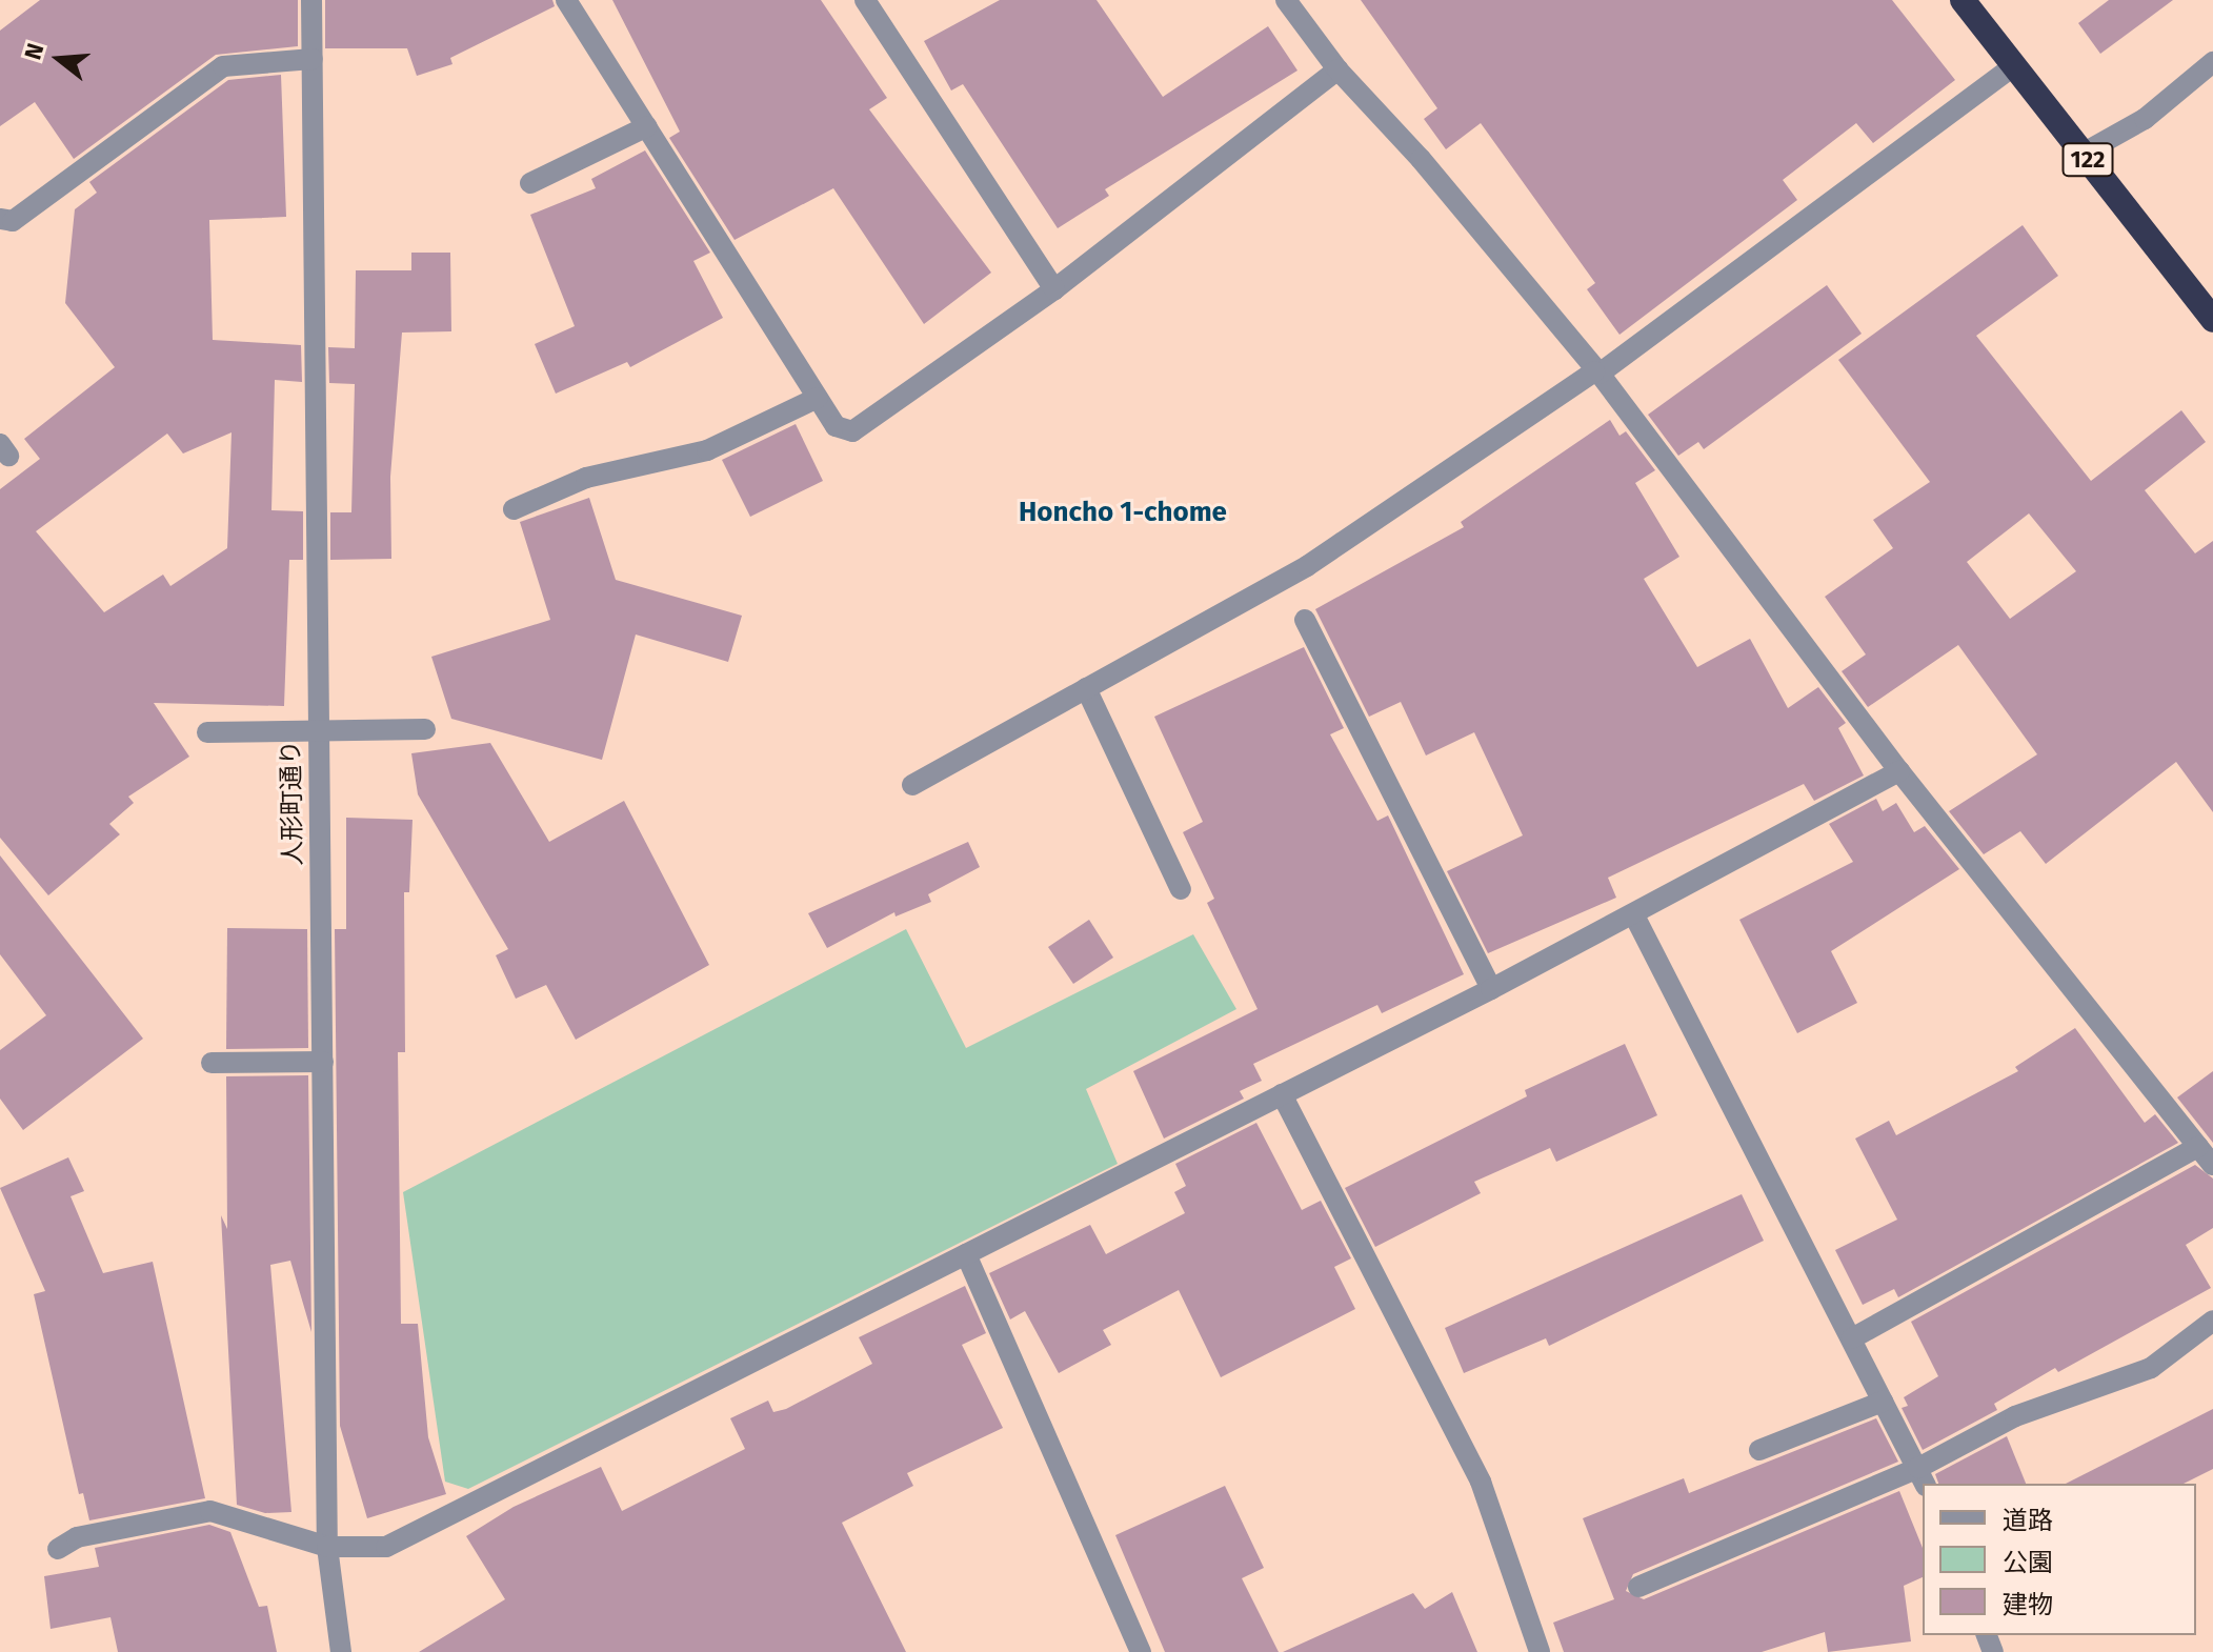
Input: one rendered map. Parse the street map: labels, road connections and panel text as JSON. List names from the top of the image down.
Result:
{
  "streets": {
    "highway": ["122"],
    "street": ["人形町通り"]
  },
  "districts": ["Honcho 1-chome"],
  "legend": ["道路", "公園", "建物"],
  "north": "left"
}
